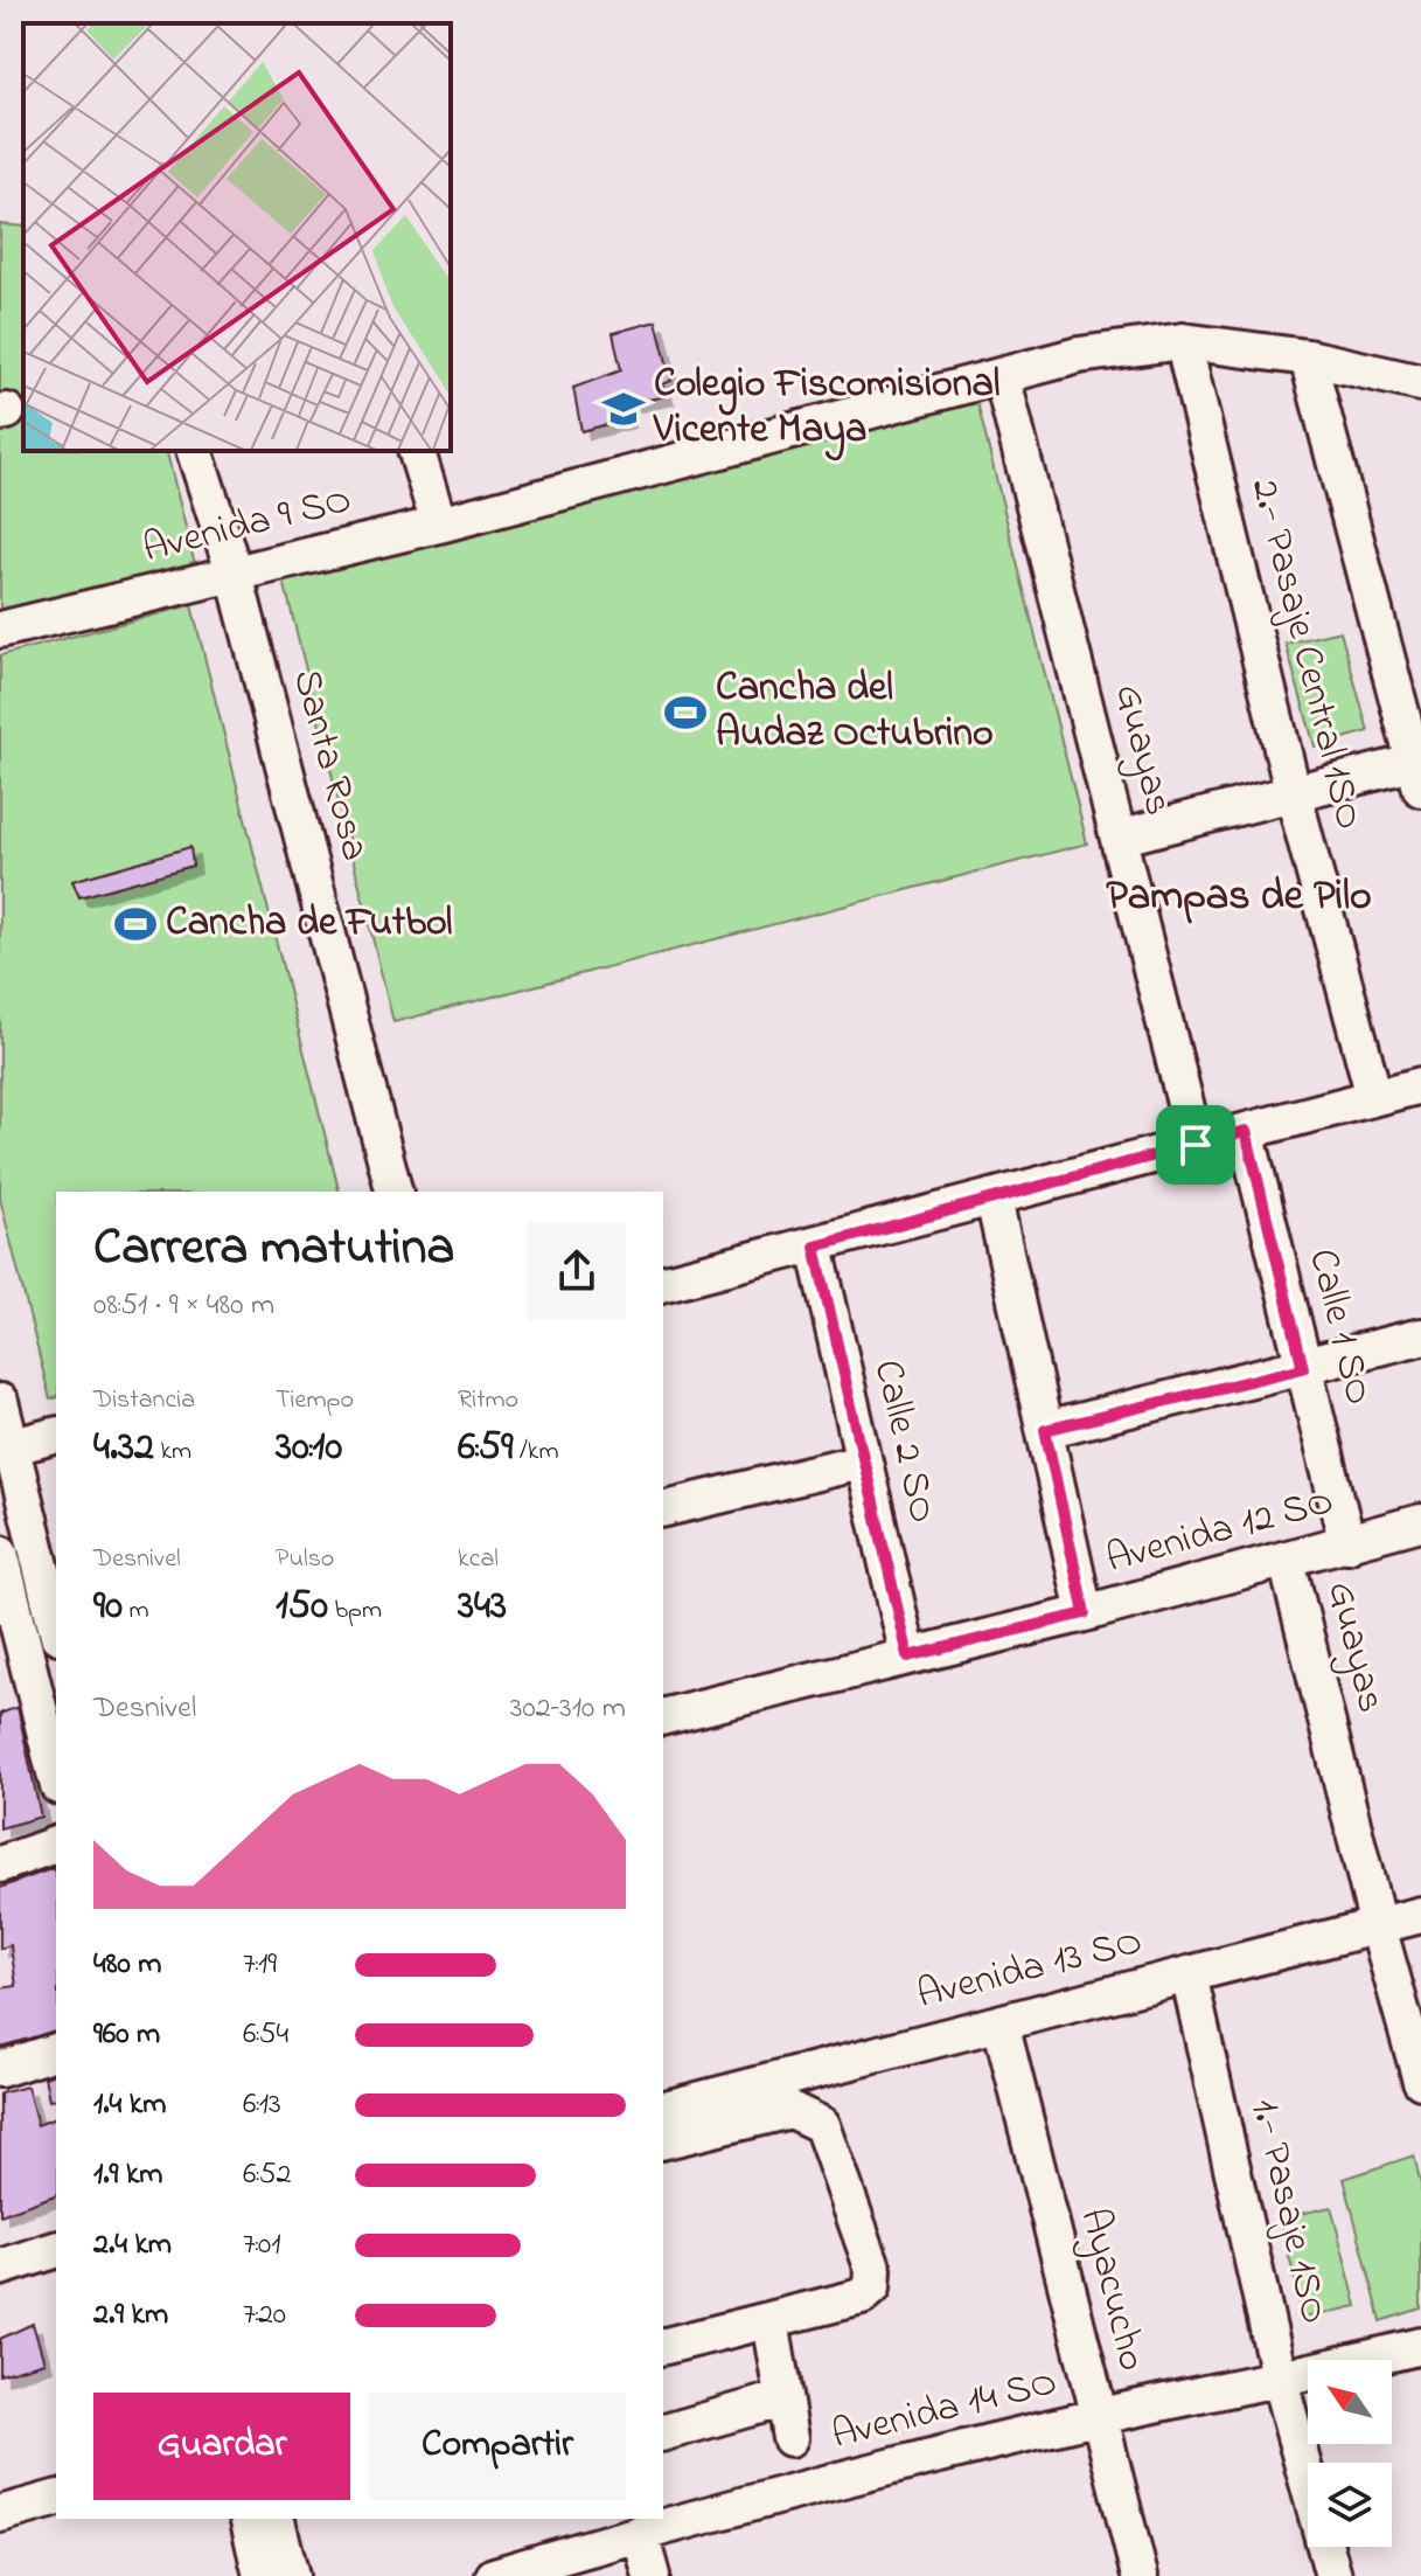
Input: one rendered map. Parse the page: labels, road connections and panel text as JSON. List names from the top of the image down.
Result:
{
  "streets": {
    "street": [
      "Avenida 9 SO",
      "2.- Pasaje Central 1SO",
      "Guayas",
      "Santa Rosa",
      "Calle 1 SO",
      "Calle 2 SO",
      "Avenida 12 SO",
      "Avenida 13 SO",
      "1.- Pasaje 1SO",
      "Ayacucho",
      "Avenida 14 SO"
    ]
  },
  "crossings": [
    ["Avenida 9 SO", "2.- Pasaje Central 1SO"],
    ["Avenida 9 SO", "Guayas"],
    ["Avenida 9 SO", "Santa Rosa"],
    ["Guayas", "Avenida 12 SO"],
    ["Guayas", "Avenida 13 SO"],
    ["Calle 1 SO", "Avenida 12 SO"],
    ["Calle 2 SO", "Avenida 12 SO"],
    ["Avenida 13 SO", "1.- Pasaje 1SO"],
    ["Avenida 13 SO", "Ayacucho"],
    ["1.- Pasaje 1SO", "Avenida 14 SO"],
    ["Ayacucho", "Avenida 14 SO"]
  ],
  "districts": ["Pampas de Pilo"],
  "places": {
    "school or university": ["Colegio Fiscomisional Vicente Maya"],
    "sports": ["Cancha del Audaz Octubrino", "Cancha de Futbol"]
  },
  "north": "top left",
  "page": {
    "heading": ["Carrera matutina", "08:51 · 9 × 480 m"],
    "stats": [
      ["Distancia", "4.32 km"],
      ["Tiempo", "30:10"],
      ["Ritmo", "6:59 /km"],
      ["Desnivel", "90 m"],
      ["Pulso", "150 bpm"],
      ["kcal", "343"]
    ],
    "chart": ["Desnivel", "302–310 m"],
    "list": [
      {
        "name": "480 m",
        "note": "7:19"
      },
      {
        "name": "960 m",
        "note": "6:54"
      },
      {
        "name": "1.4 km",
        "note": "6:13"
      },
      {
        "name": "1.9 km",
        "note": "6:52"
      },
      {
        "name": "2.4 km",
        "note": "7:01"
      },
      {
        "name": "2.9 km",
        "note": "7:20"
      }
    ],
    "buttons": ["Guardar", "Compartir"]
  }
}
